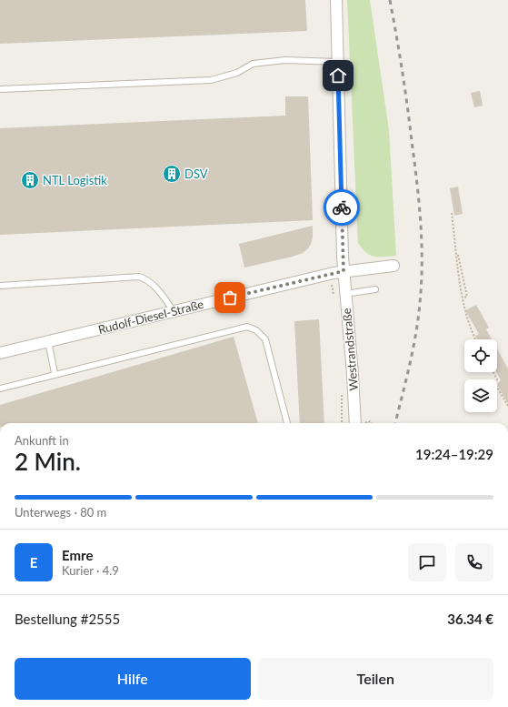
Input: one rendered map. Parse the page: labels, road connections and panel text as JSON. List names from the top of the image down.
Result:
{
  "streets": {
    "street": ["Rudolf-Diesel-Straße", "Westrandstraße"]
  },
  "crossings": [
    ["Rudolf-Diesel-Straße", "Westrandstraße"]
  ],
  "places": {
    "building": ["DSV", "NTL Logistik"]
  },
  "page": {
    "heading": ["2 Min.", "Ankunft in", "19:24–19:29"],
    "panel": [
      "Emre",
      "Kurier · 4.9",
      "Bestellung #2555",
      "36.34 €"
    ],
    "bar": "Unterwegs · 80 m",
    "round": "E",
    "buttons": ["Hilfe", "Teilen"]
  }
}
